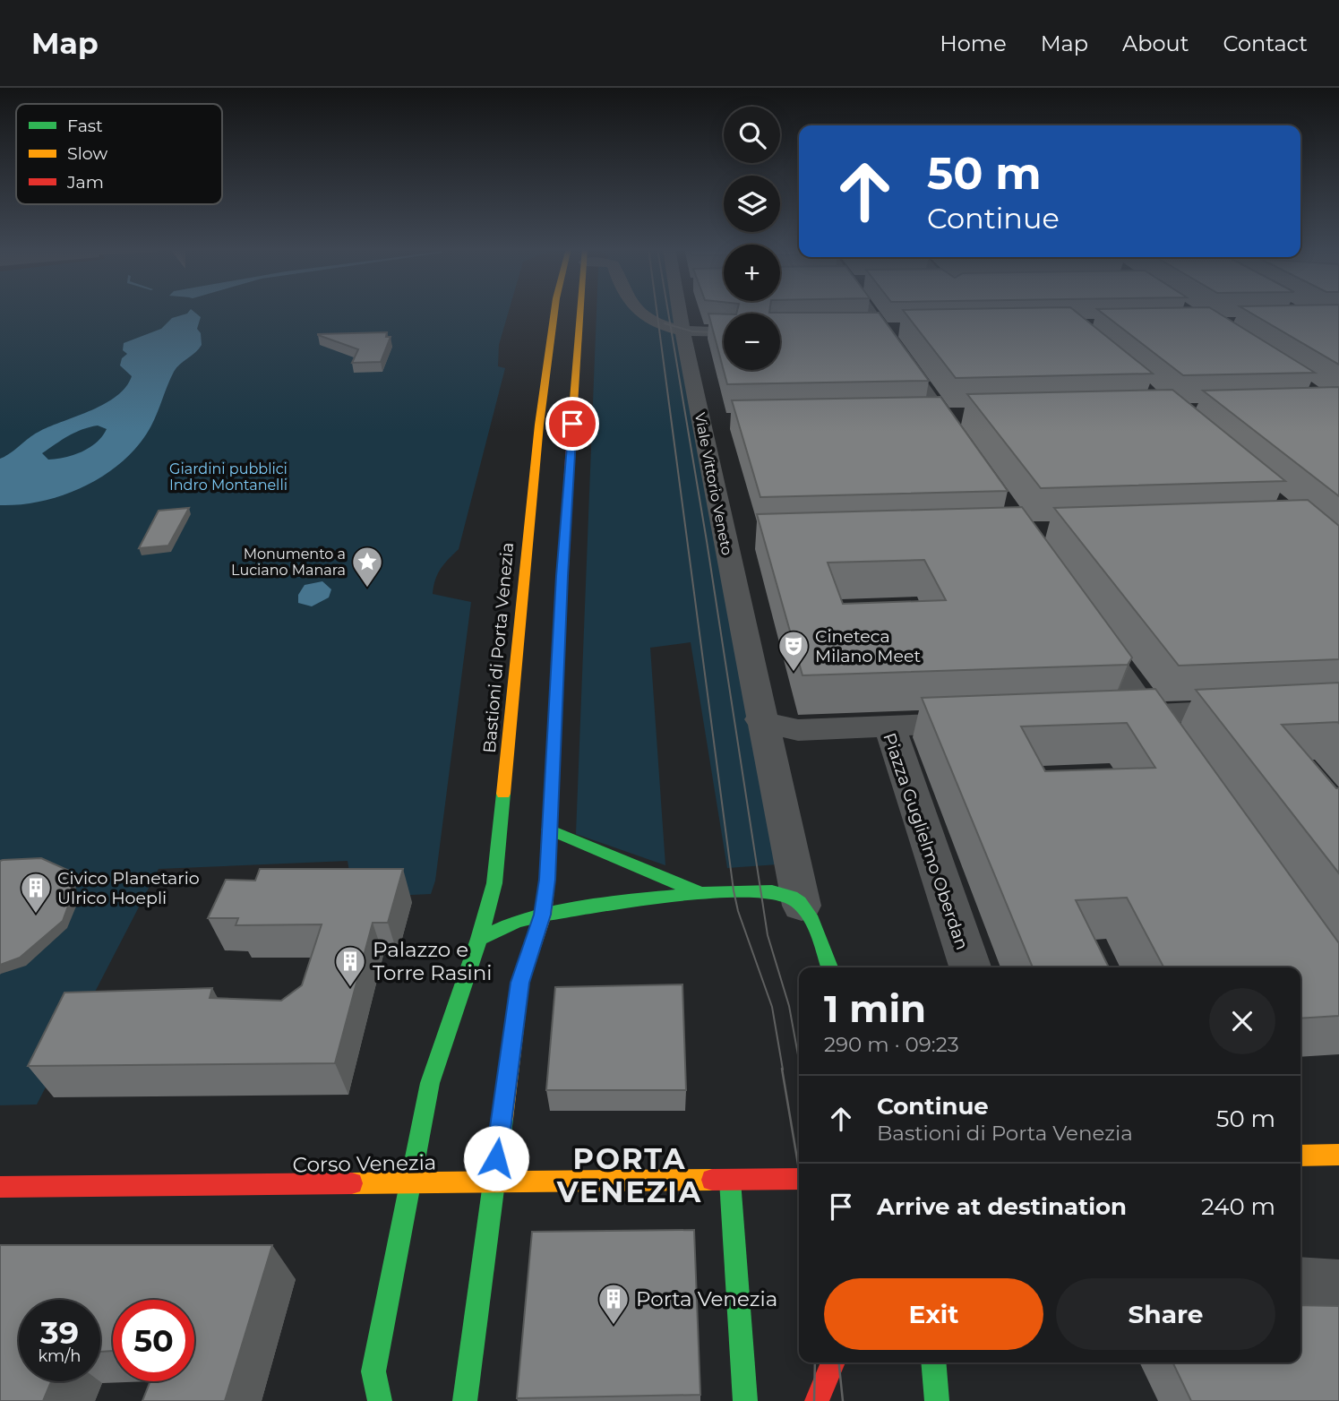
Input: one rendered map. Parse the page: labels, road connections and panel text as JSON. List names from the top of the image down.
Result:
{
  "streets": {
    "main road": ["Bastioni di Porta Venezia", "Corso Venezia"],
    "street": ["Viale Vittorio Veneto", "Piazza Guglielmo Oberdan"]
  },
  "crossings": [
    ["Viale Vittorio Veneto", "Piazza Guglielmo Oberdan"]
  ],
  "districts": ["PORTA VENEZIA"],
  "parks": ["Giardini pubblici Indro Montanelli"],
  "places": {
    "place": ["Monumento a Luciano Manara"],
    "theatre": ["Cineteca Milano Meet"],
    "building": ["Civico Planetario Ulrico Hoepli", "Palazzo e Torre Rasini", "Porta Venezia"]
  },
  "legend": ["Fast", "Slow", "Jam"],
  "page": {
    "header": "Map",
    "nav": [
      "Home",
      "Map",
      "About",
      "Contact"
    ],
    "map_buttons": ["+", "−"],
    "turn": ["50 m", "Continue"],
    "heading": ["1 min", "290 m · 09:23"],
    "list": [
      {
        "name": "Continue",
        "note": "Bastioni di Porta Venezia",
        "value": "50 m"
      },
      {
        "name": "Arrive at destination",
        "value": "240 m"
      }
    ],
    "buttons": ["Exit", "Share"],
    "speed": "39 km/h",
    "limit": "50"
  }
}
